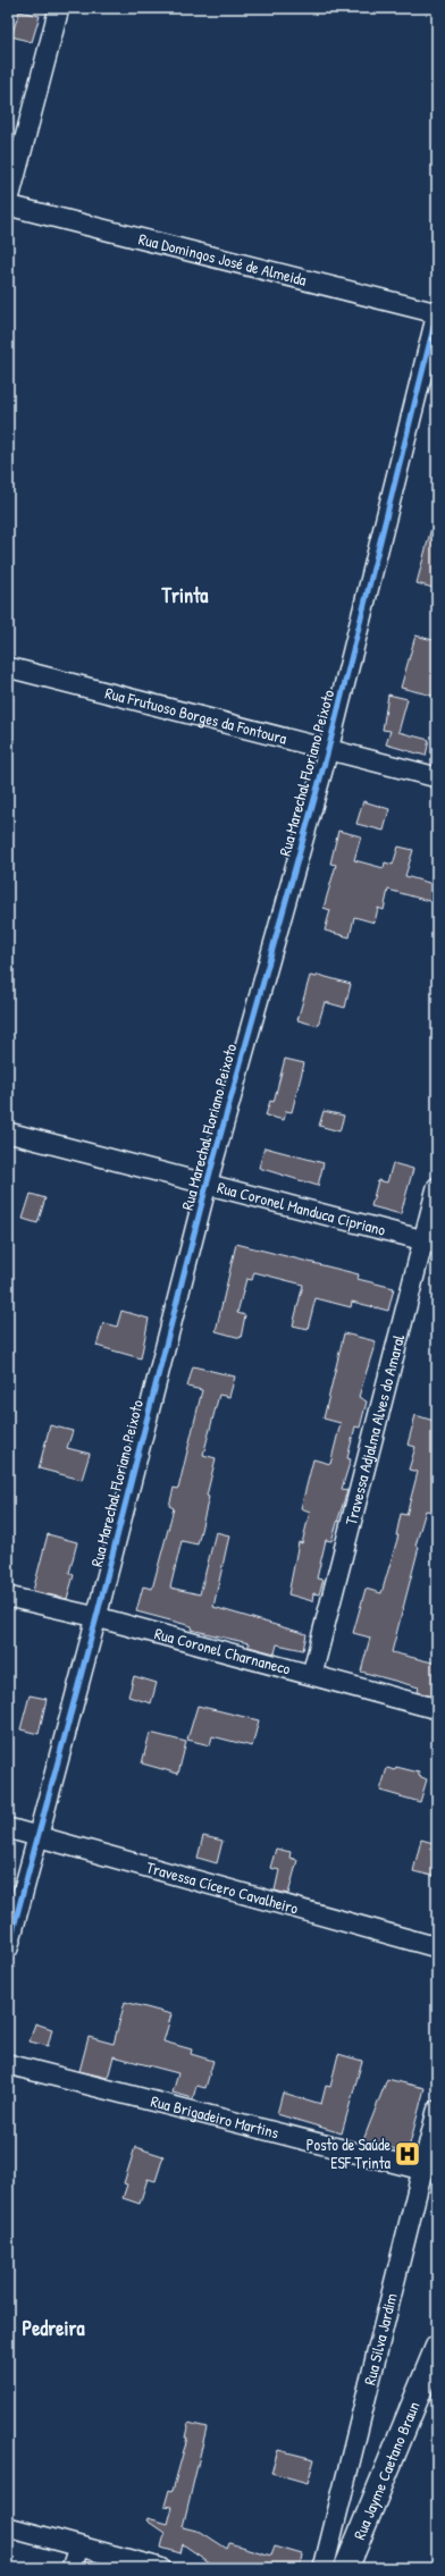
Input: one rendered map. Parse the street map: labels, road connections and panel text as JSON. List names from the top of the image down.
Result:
{
  "streets": {
    "street": [
      "Rua Domingos José de Almeida",
      "Rua Frutuoso Borges da Fontoura",
      "Rua Marechal Floriano Peixoto",
      "Rua Coronel Manduca Cipriano",
      "Travessa Adjalma Alves do Amaral",
      "Rua Coronel Charnaneco",
      "Travessa Cícero Cavalheiro",
      "Rua Brigadeiro Martins",
      "Rua Silva Jardim",
      "Rua Jayme Caetano Braun"
    ]
  },
  "crossings": [
    ["Rua Domingos José de Almeida", "Rua Marechal Floriano Peixoto"],
    ["Rua Frutuoso Borges da Fontoura", "Rua Marechal Floriano Peixoto"],
    ["Rua Marechal Floriano Peixoto", "Rua Coronel Manduca Cipriano"],
    ["Rua Marechal Floriano Peixoto", "Rua Coronel Charnaneco"],
    ["Rua Marechal Floriano Peixoto", "Travessa Cícero Cavalheiro"],
    ["Rua Coronel Manduca Cipriano", "Travessa Adjalma Alves do Amaral"],
    ["Travessa Adjalma Alves do Amaral", "Rua Coronel Charnaneco"],
    ["Rua Brigadeiro Martins", "Rua Silva Jardim"]
  ],
  "districts": ["Trinta", "Pedreira"],
  "places": {
    "hospital": ["Posto de Saúde ESF Trinta"]
  }
}
